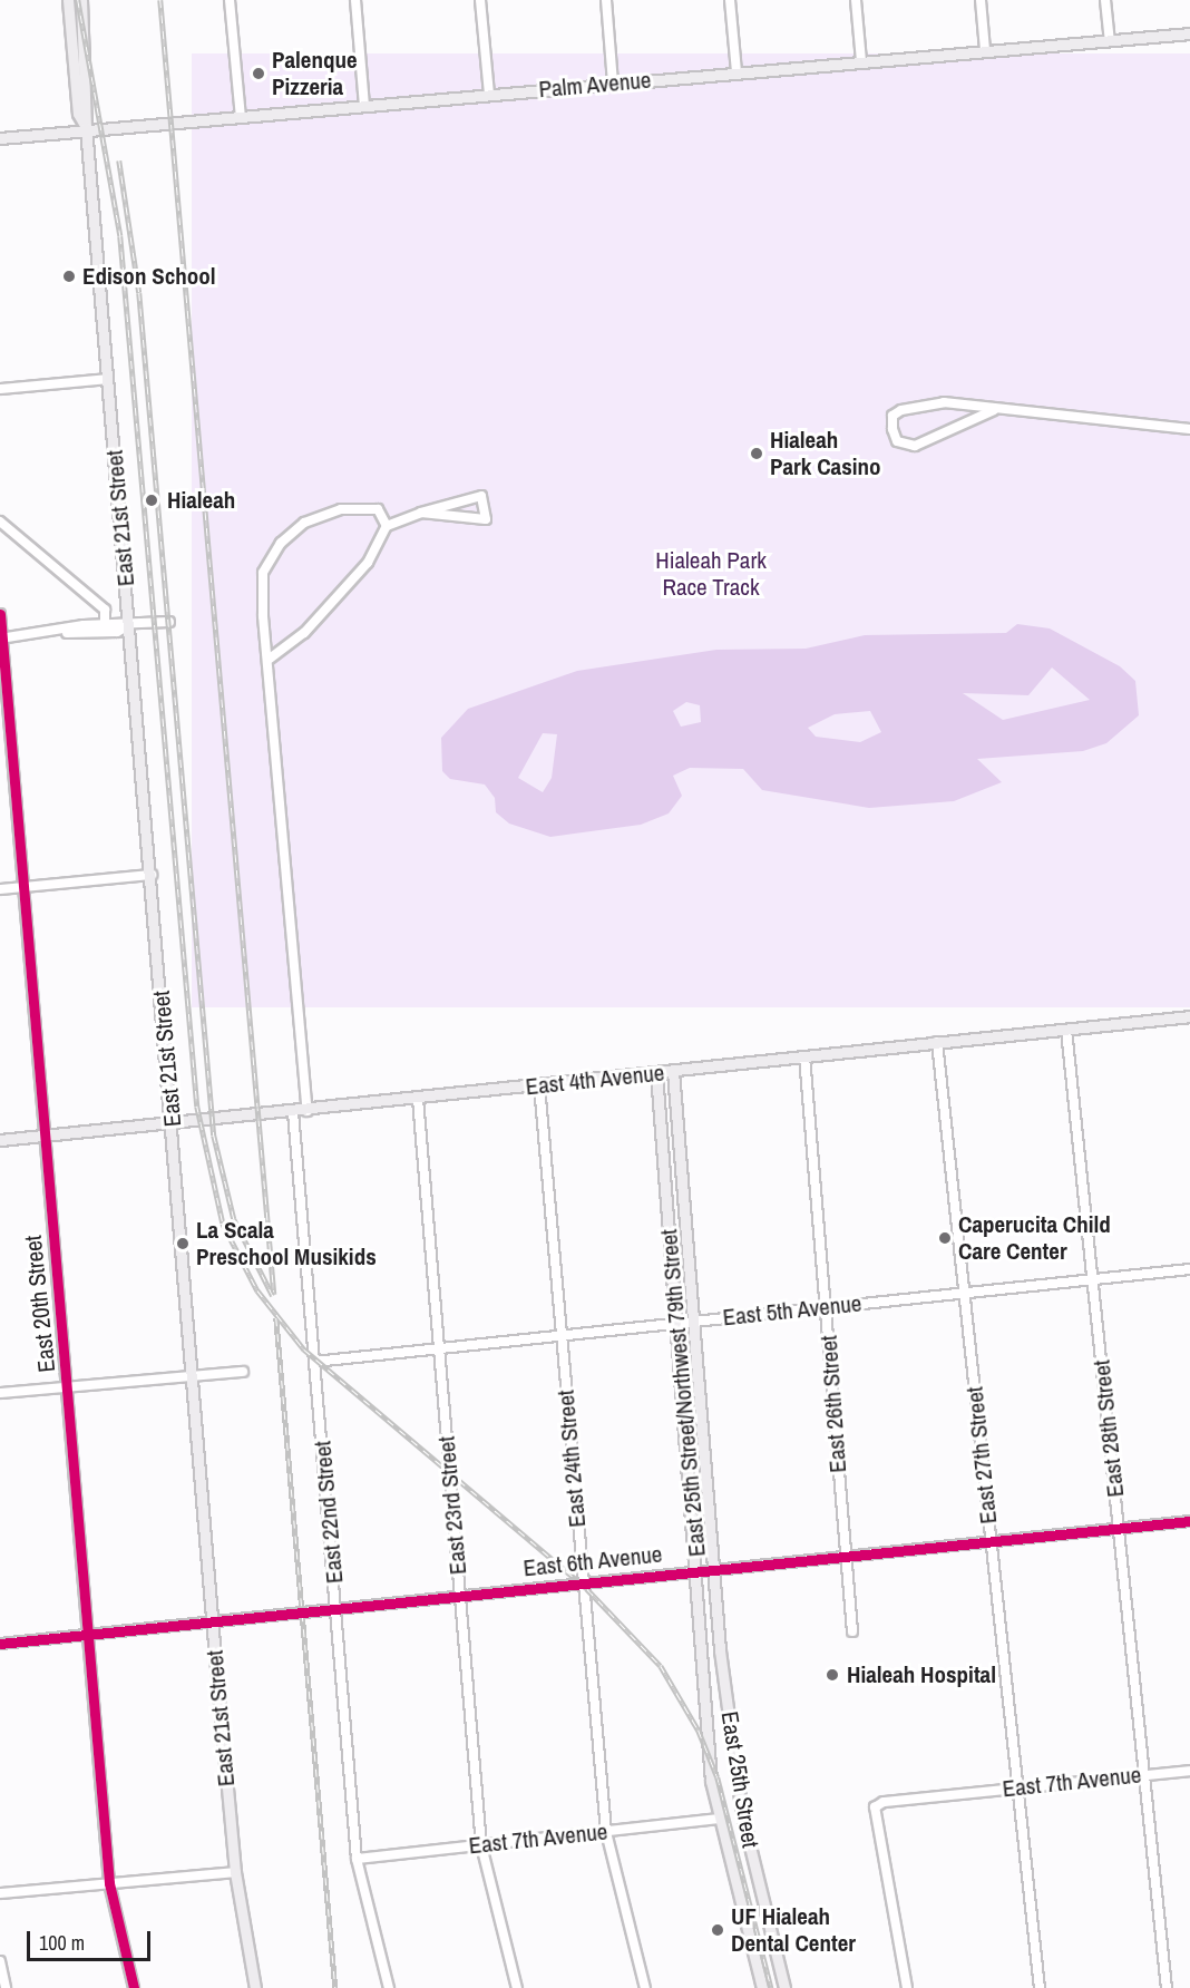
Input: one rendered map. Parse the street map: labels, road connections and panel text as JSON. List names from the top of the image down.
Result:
{
  "streets": {
    "main road": [
      "Palm Avenue",
      "East 21st Street",
      "East 4th Avenue",
      "East 25th Street/Northwest 79th Street",
      "East 25th Street"
    ],
    "street": [
      "East 20th Street",
      "East 5th Avenue",
      "East 26th Street",
      "East 28th Street",
      "East 27th Street",
      "East 24th Street",
      "East 23rd Street",
      "East 22nd Street",
      "East 6th Avenue",
      "East 7th Avenue"
    ]
  },
  "crossings": [
    ["Palm Avenue", "East 21st Street"],
    ["East 21st Street", "East 4th Avenue"],
    ["East 21st Street", "East 6th Avenue"],
    ["East 4th Avenue", "East 20th Street"],
    ["East 4th Avenue", "East 25th Street/Northwest 79th Street"],
    ["East 4th Avenue", "East 26th Street"],
    ["East 4th Avenue", "East 28th Street"],
    ["East 4th Avenue", "East 27th Street"],
    ["East 4th Avenue", "East 24th Street"],
    ["East 4th Avenue", "East 23rd Street"],
    ["East 4th Avenue", "East 22nd Street"],
    ["East 20th Street", "East 6th Avenue"],
    ["East 5th Avenue", "East 25th Street/Northwest 79th Street"],
    ["East 5th Avenue", "East 26th Street"],
    ["East 5th Avenue", "East 28th Street"],
    ["East 5th Avenue", "East 27th Street"],
    ["East 5th Avenue", "East 24th Street"],
    ["East 5th Avenue", "East 23rd Street"],
    ["East 5th Avenue", "East 22nd Street"],
    ["East 25th Street/Northwest 79th Street", "East 6th Avenue"],
    ["East 25th Street/Northwest 79th Street", "East 25th Street"],
    ["East 25th Street/Northwest 79th Street", "East 7th Avenue"],
    ["East 26th Street", "East 6th Avenue"],
    ["East 28th Street", "East 6th Avenue"],
    ["East 28th Street", "East 7th Avenue"],
    ["East 27th Street", "East 6th Avenue"],
    ["East 27th Street", "East 7th Avenue"],
    ["East 24th Street", "East 6th Avenue"],
    ["East 24th Street", "East 7th Avenue"],
    ["East 23rd Street", "East 6th Avenue"],
    ["East 23rd Street", "East 7th Avenue"],
    ["East 22nd Street", "East 6th Avenue"],
    ["East 22nd Street", "East 7th Avenue"],
    ["East 6th Avenue", "East 25th Street"]
  ],
  "parks": ["Hialeah Park Race Track"],
  "places": [
    "Palenque Pizzeria",
    "Edison School",
    "Hialeah Park Casino",
    "Hialeah",
    "Caperucita Child Care Center",
    "La Scala Preschool Musikids",
    "Hialeah Hospital",
    "UF Hialeah Dental Center"
  ],
  "scale_bar": "100 m"
}
